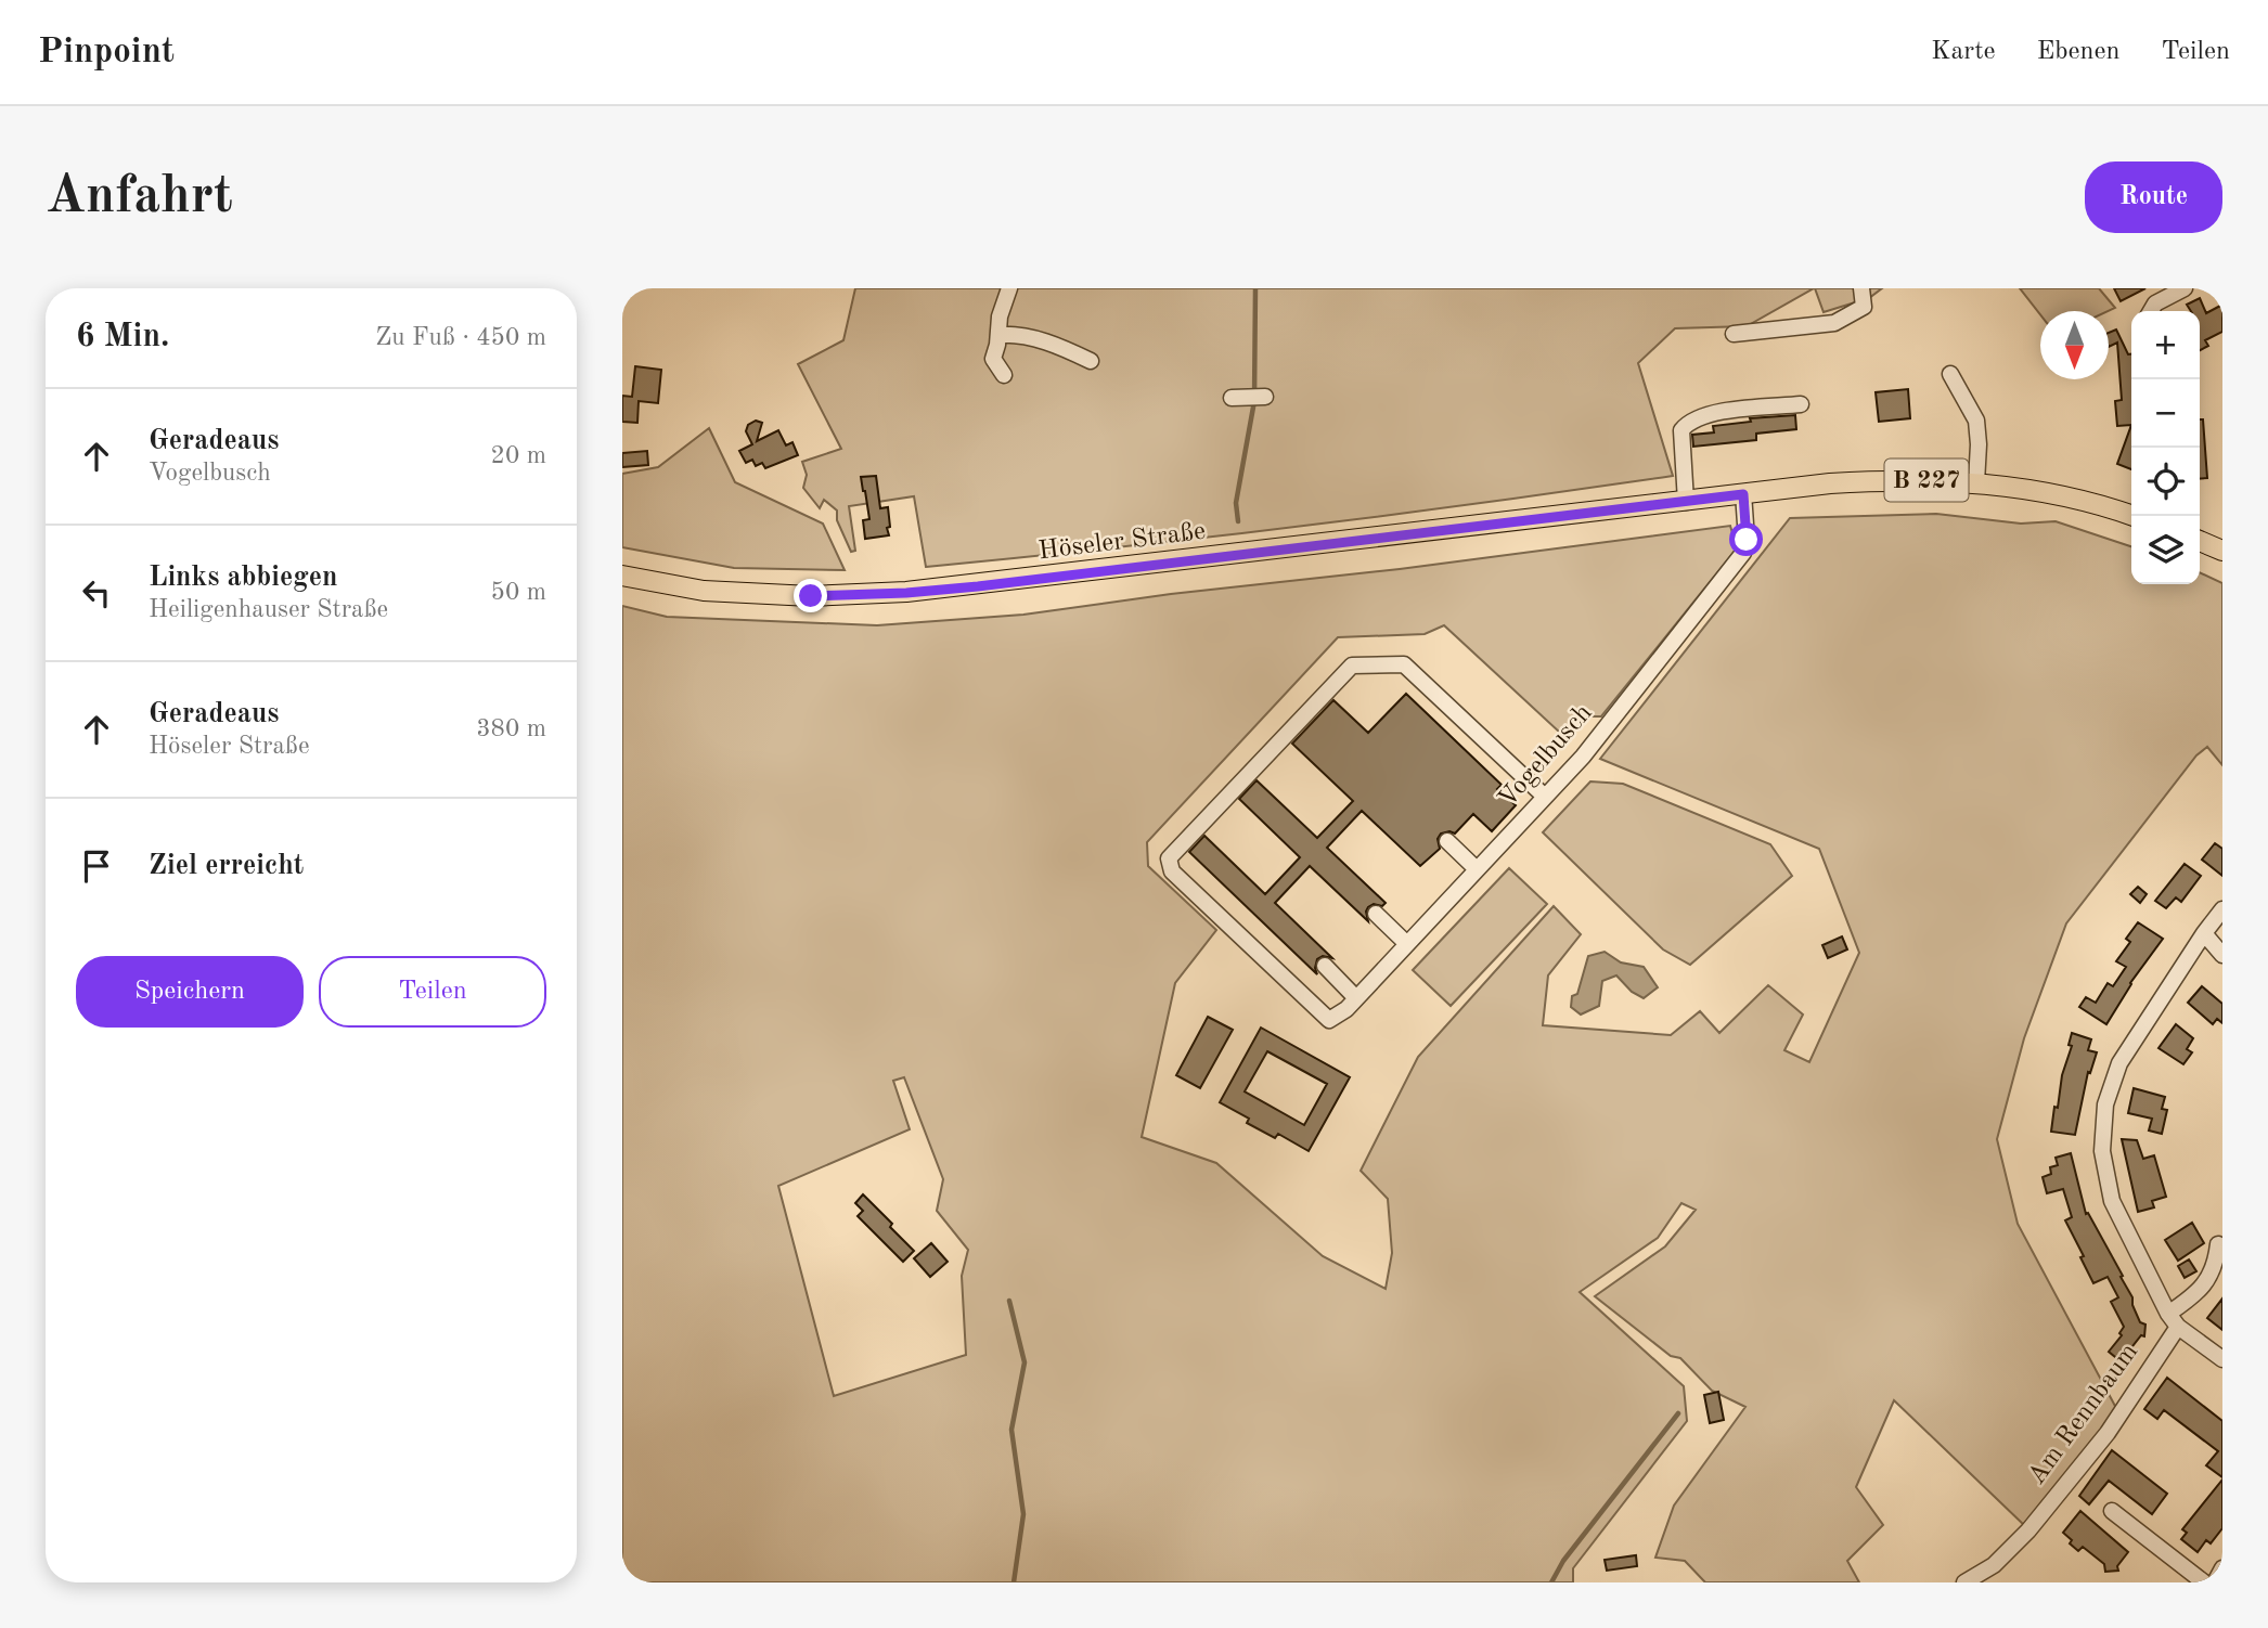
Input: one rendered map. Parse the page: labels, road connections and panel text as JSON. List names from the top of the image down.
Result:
{
  "streets": {
    "main road": ["B 227", "Höseler Straße"],
    "street": ["Vogelbusch", "Am Rennbaum"]
  },
  "crossings": [
    ["B 227", "Höseler Straße"],
    ["B 227", "Vogelbusch"]
  ],
  "north": "bottom",
  "page": {
    "header": "Pinpoint",
    "nav": ["Karte", "Ebenen", "Teilen"],
    "buttons": [
      "Route",
      ["Speichern", "Teilen"]
    ],
    "title": "Anfahrt",
    "heading": ["6 Min.", "Zu Fuß · 450 m"],
    "map_buttons": ["+", "−"],
    "list": [
      ["Geradeaus", "Vogelbusch", "20 m"],
      ["Links abbiegen", "Heiligenhauser Straße", "50 m"],
      ["Geradeaus", "Höseler Straße", "380 m"],
      "Ziel erreicht"
    ]
  }
}
